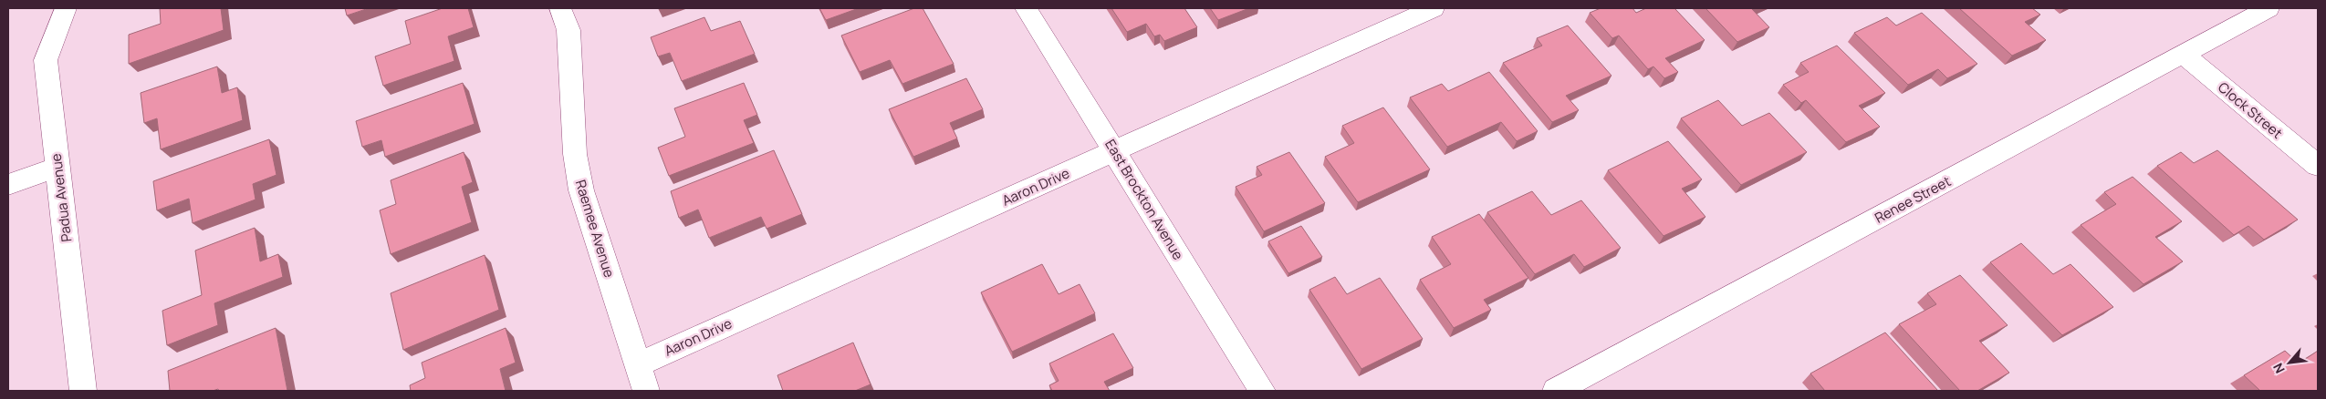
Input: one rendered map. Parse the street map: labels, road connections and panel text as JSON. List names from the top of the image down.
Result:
{
  "streets": {
    "street": [
      "Clock Street",
      "Aaron Drive",
      "Padua Avenue",
      "East Brockton Avenue",
      "Renee Street",
      "Raemee Avenue"
    ]
  },
  "crossings": [
    ["Clock Street", "Renee Street"],
    ["Aaron Drive", "East Brockton Avenue"],
    ["Aaron Drive", "Raemee Avenue"]
  ],
  "north": "bottom left"
}
